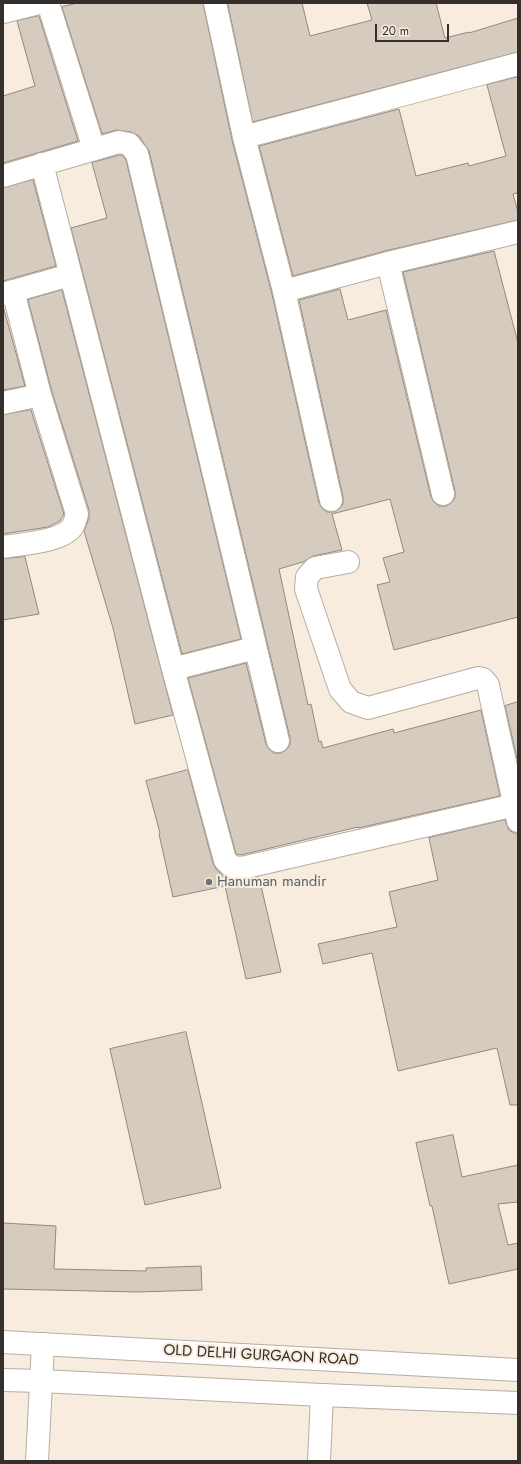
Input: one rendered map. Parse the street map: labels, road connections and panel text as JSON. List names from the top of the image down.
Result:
{
  "streets": {
    "street": ["OLD DELHI GURGAON ROAD"]
  },
  "places": ["Hanuman mandir"],
  "scale_bar": "20 m"
}
